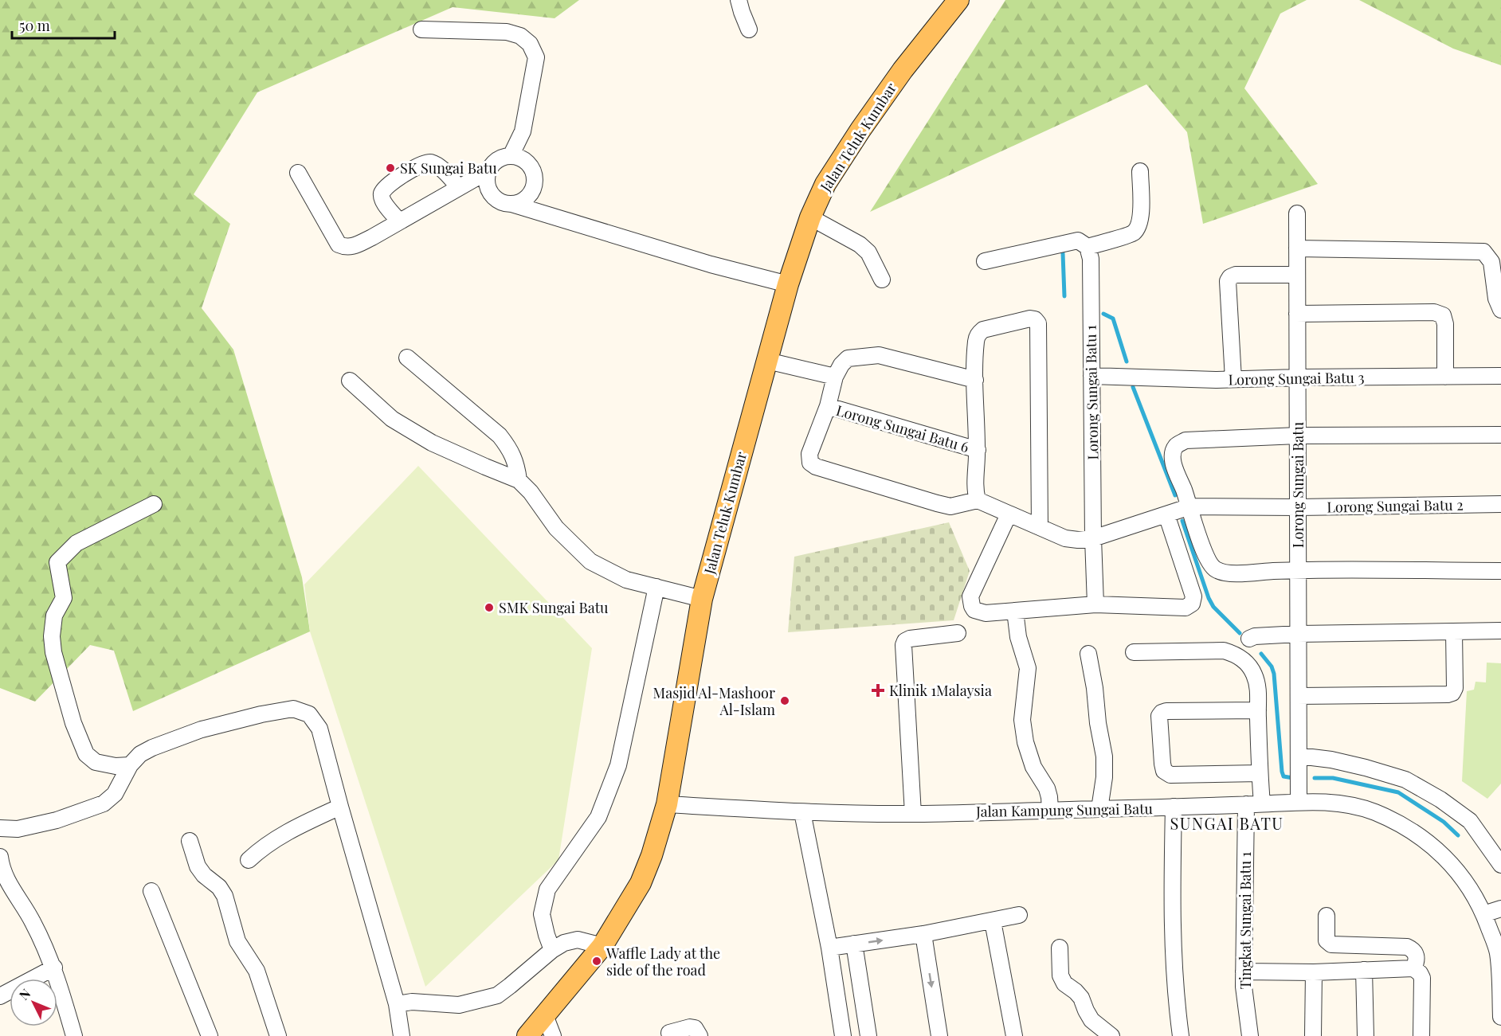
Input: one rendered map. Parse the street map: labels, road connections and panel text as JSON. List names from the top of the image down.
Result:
{
  "streets": {
    "main road": ["Jalan Teluk Kumbar"],
    "street": [
      "Lorong Sungai Batu 3",
      "Lorong Sungai Batu 1",
      "Lorong Sungai Batu 6",
      "Lorong Sungai Batu",
      "Lorong Sungai Batu 2",
      "Jalan Kampung Sungai Batu",
      "Tingkat Sungai Batu 1"
    ]
  },
  "crossings": [
    ["Jalan Teluk Kumbar", "Jalan Kampung Sungai Batu"],
    ["Lorong Sungai Batu 3", "Lorong Sungai Batu 1"],
    ["Lorong Sungai Batu 3", "Lorong Sungai Batu"],
    ["Lorong Sungai Batu 1", "Lorong Sungai Batu 2"],
    ["Lorong Sungai Batu", "Lorong Sungai Batu 2"],
    ["Lorong Sungai Batu", "Jalan Kampung Sungai Batu"],
    ["Jalan Kampung Sungai Batu", "Tingkat Sungai Batu 1"]
  ],
  "districts": ["SUNGAI BATU"],
  "places": {
    "other": [
      "SK Sungai Batu",
      "SMK Sungai Batu",
      "Masjid Al-Mashoor Al-Islam",
      "Waffle Lady at the side of the road"
    ],
    "health": ["Klinik 1Malaysia"]
  },
  "scale_bar": "50 m",
  "north": "top left"
}
